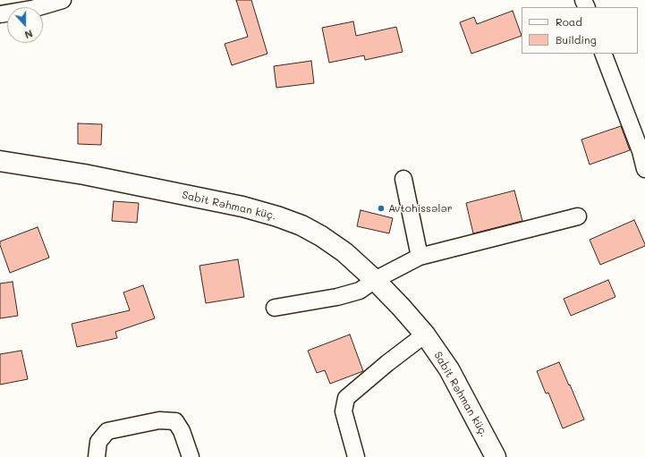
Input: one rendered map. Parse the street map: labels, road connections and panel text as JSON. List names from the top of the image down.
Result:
{
  "streets": {
    "main road": ["Sabit Rəhman küç."]
  },
  "places": ["Avtohissələr"],
  "legend": ["Road", "Building"],
  "north": "bottom"
}
